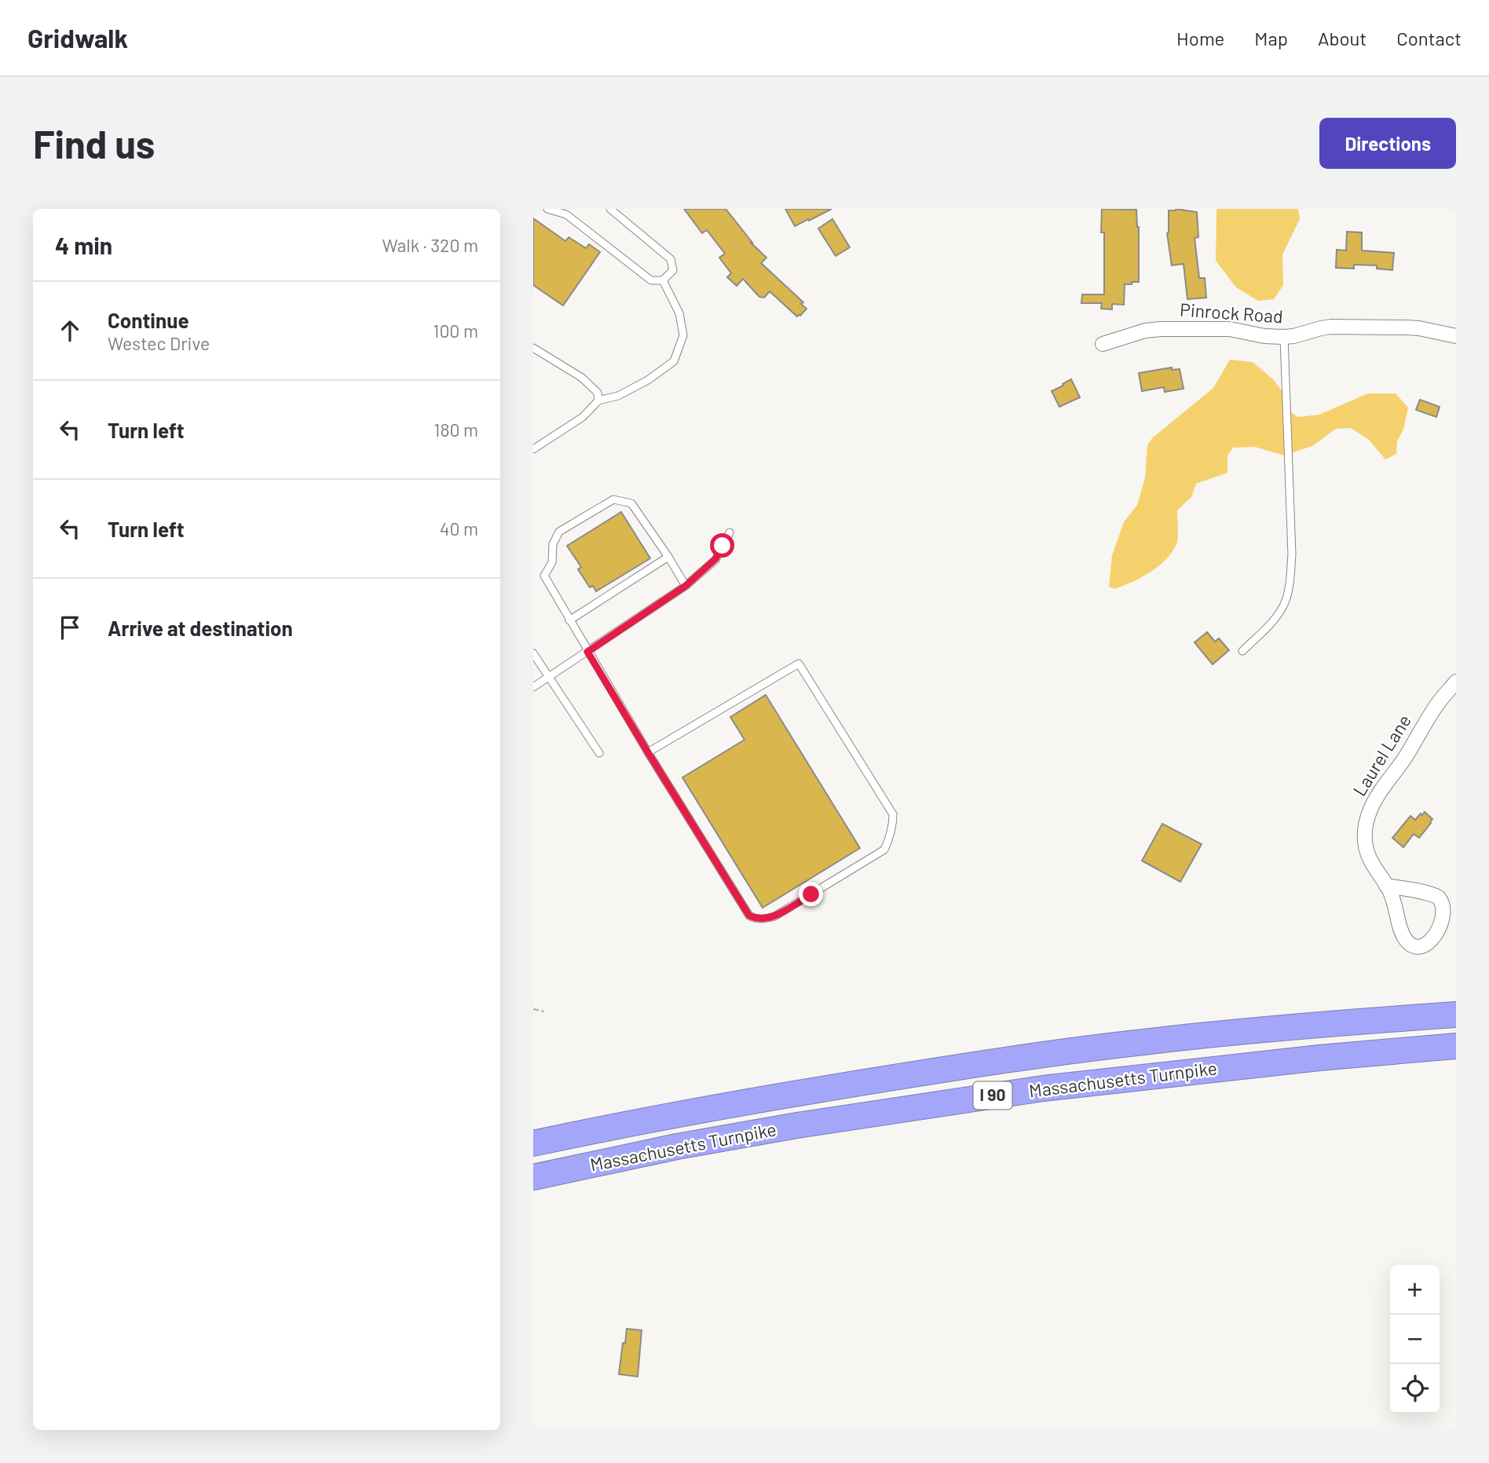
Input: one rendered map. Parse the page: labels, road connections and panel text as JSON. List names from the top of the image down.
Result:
{
  "streets": {
    "highway": ["Massachusetts Turnpike", "I 90"],
    "street": ["Pinrock Road", "Laurel Lane"]
  },
  "page": {
    "header": "Gridwalk",
    "nav": [
      "Home",
      "Map",
      "About",
      "Contact"
    ],
    "buttons": "Directions",
    "title": "Find us",
    "heading": ["4 min", "Walk · 320 m"],
    "list": [
      ["Continue", "Westec Drive", "100 m"],
      ["Turn left", "180 m"],
      ["Turn left", "40 m"],
      "Arrive at destination"
    ],
    "map_buttons": ["+", "−"]
  }
}
